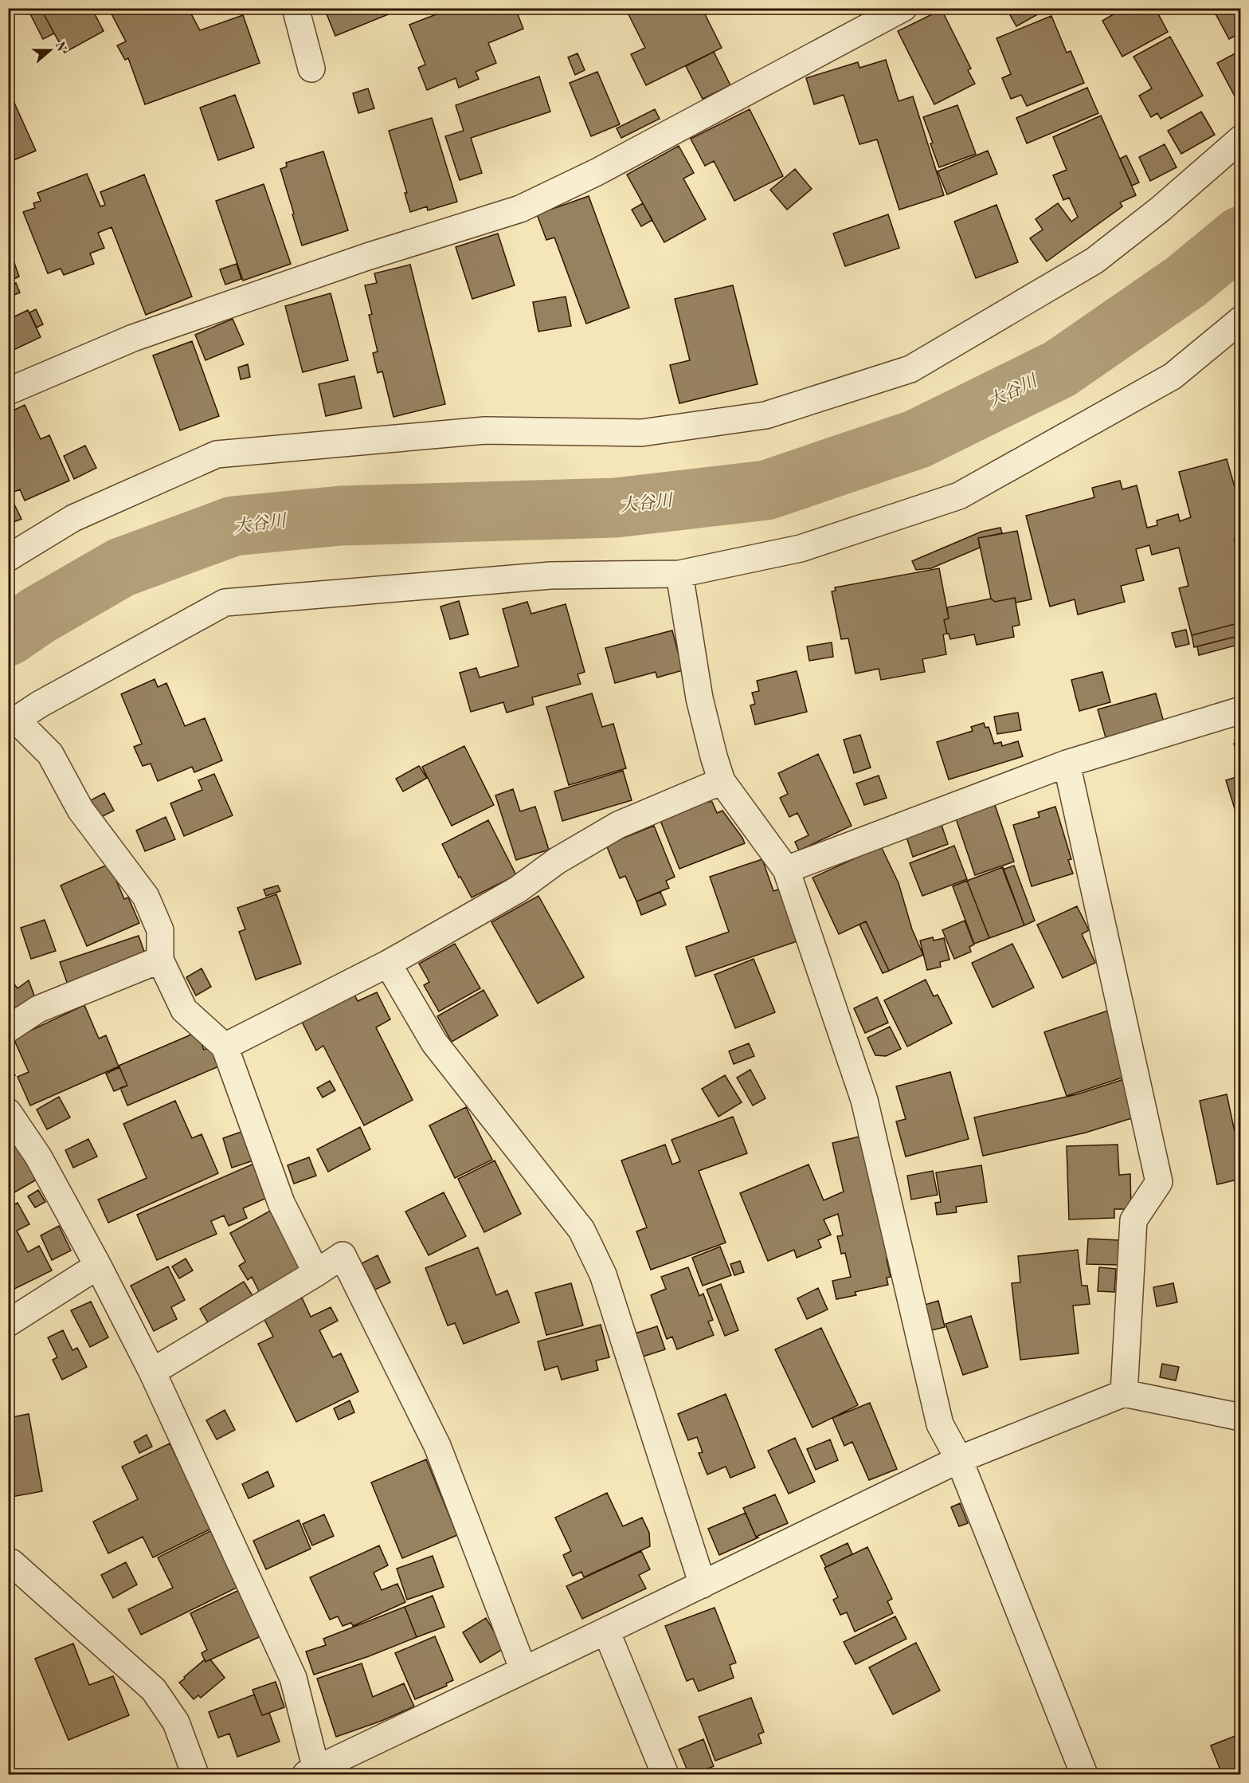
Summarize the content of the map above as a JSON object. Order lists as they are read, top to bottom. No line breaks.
{"water":["大谷川"],"north":"right"}
